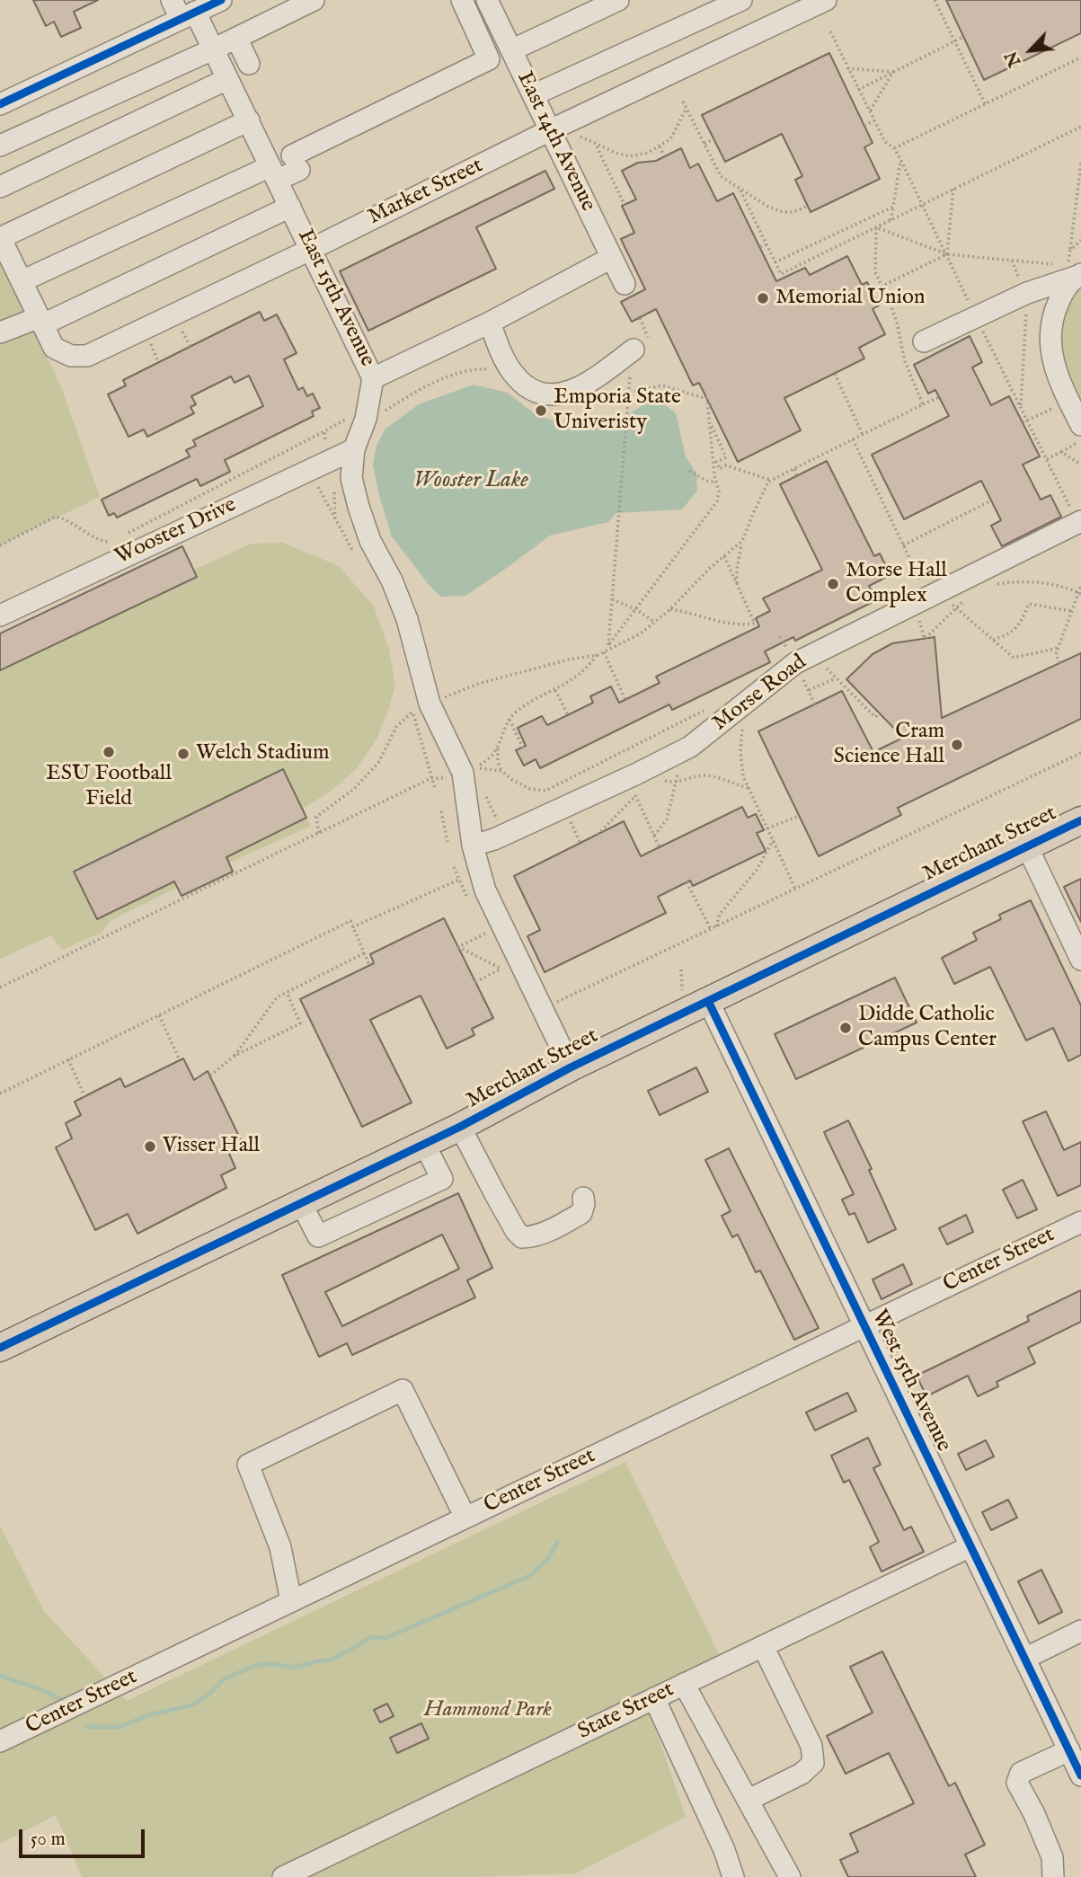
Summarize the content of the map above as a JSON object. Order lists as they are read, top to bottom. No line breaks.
{"streets":{"main road":["Merchant Street"],"street":["East 14th Avenue","Market Street","East 15th Avenue","Wooster Drive","Morse Road","Center Street","West 15th Avenue","State Street"]},"crossings":[["East 14th Avenue","Market Street"],["Market Street","East 15th Avenue"],["East 15th Avenue","Wooster Drive"],["East 15th Avenue","Morse Road"],["East 15th Avenue","Merchant Street"],["Merchant Street","West 15th Avenue"],["Center Street","West 15th Avenue"],["West 15th Avenue","State Street"]],"water":["Wooster Lake"],"parks":["Hammond Park"],"places":["Memorial Union","Emporia State Univeristy","Morse Hall Complex","Cram Science Hall","ESU Football Field","Welch Stadium","Didde Catholic Campus Center","Visser Hall"],"scale_bar":"50 m","north":"bottom left"}
